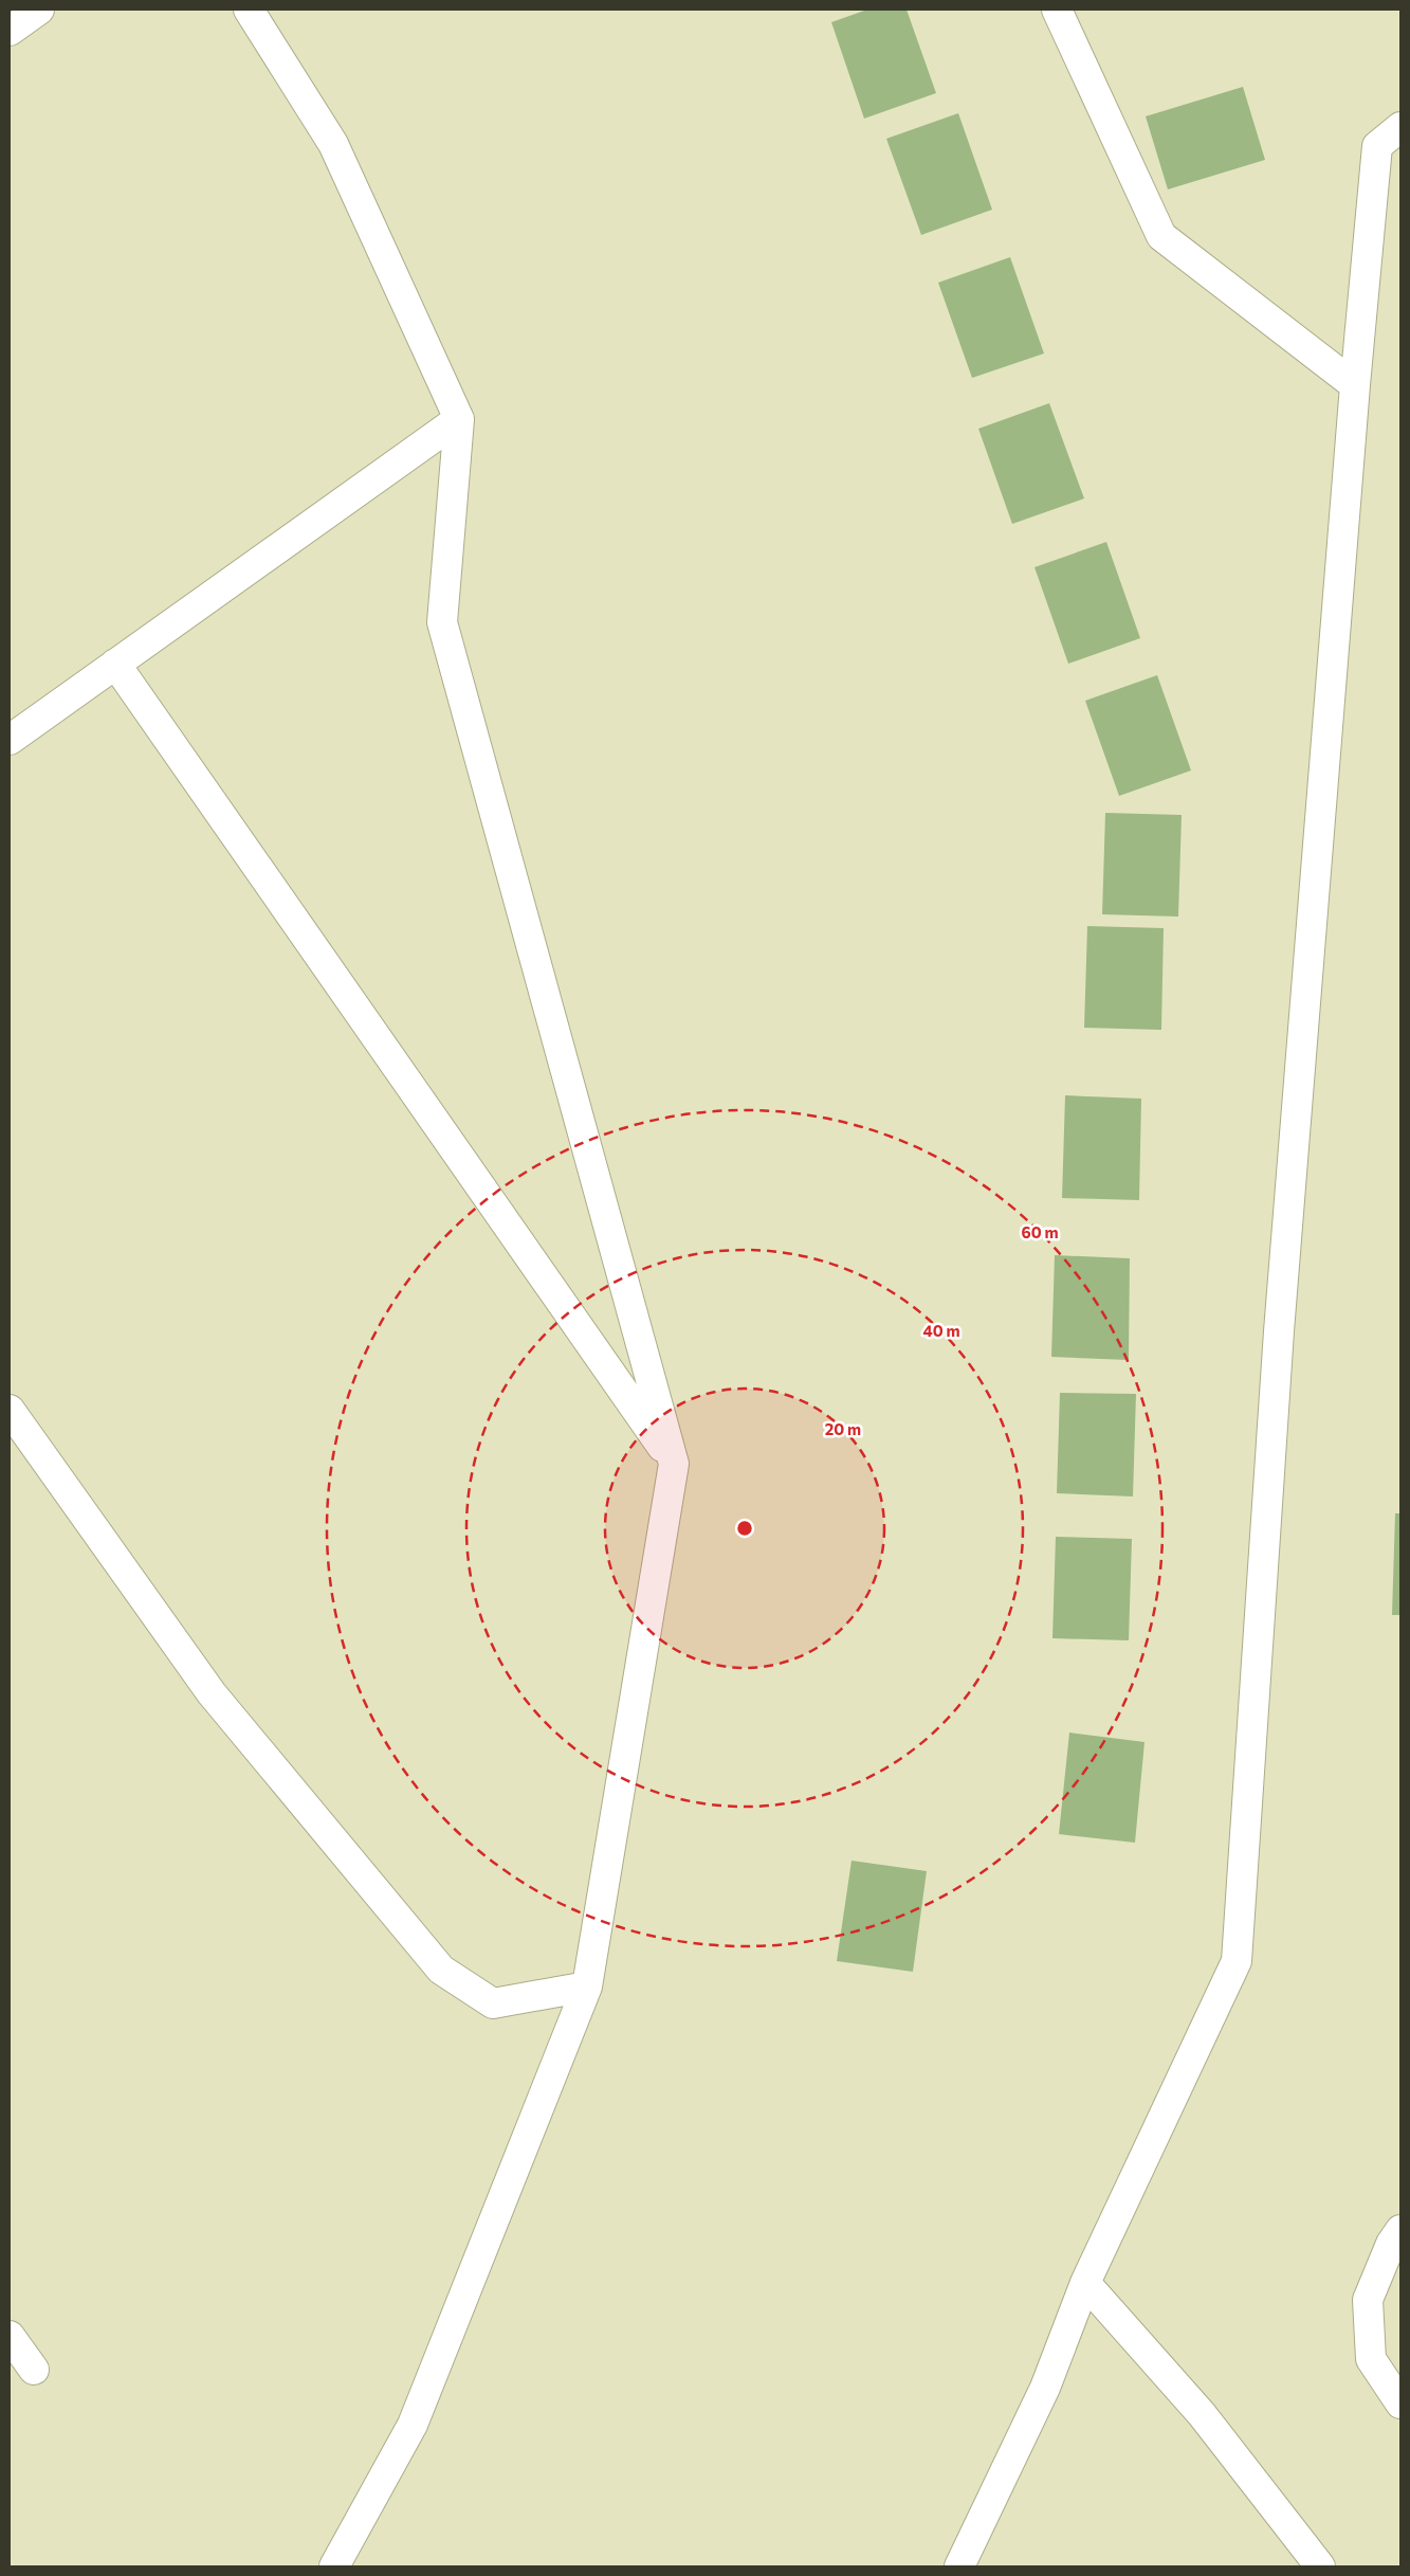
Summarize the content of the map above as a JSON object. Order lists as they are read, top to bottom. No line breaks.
{"rings":["60 m","40 m","20 m"]}
